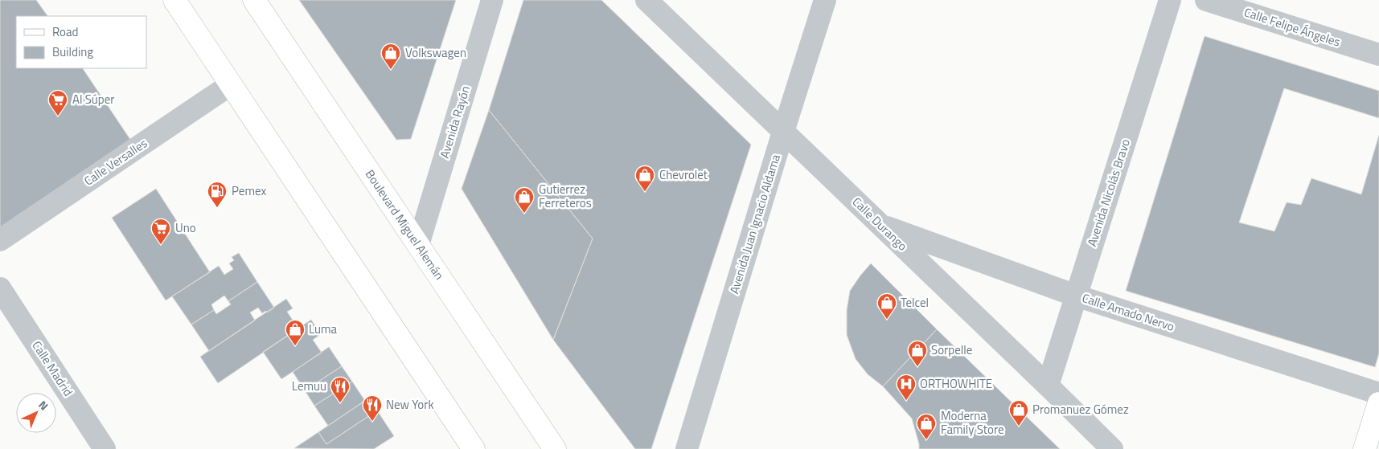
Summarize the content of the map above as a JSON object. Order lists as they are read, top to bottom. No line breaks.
{"streets":{"main road":["Boulevard Miguel Alemán"],"street":["Calle Felipe Ángeles","Avenida Rayón","Calle Versalles","Avenida Nicolás Bravo","Avenida Juan Ignacio Aldama","Calle Durango","Calle Amado Nervo","Calle Madrid"]},"crossings":[["Avenida Rayón","Boulevard Miguel Alemán"],["Avenida Nicolás Bravo","Calle Durango"],["Avenida Nicolás Bravo","Calle Amado Nervo"],["Avenida Juan Ignacio Aldama","Calle Durango"],["Calle Durango","Calle Amado Nervo"]],"places":{"shop":["Volkswagen","Chevrolet","Gutierrez Ferreteros","Telcel","Luma","Sorpelle","Promanuez Gómez","Moderna Family Store"],"supermarket":["Al Súper","Uno"],"fuel station":["Pemex"],"hospital":["ORTHOWHITE"],"restaurant":["Lemuu","New York"]},"legend":["Road","Building"],"north":"top right"}
